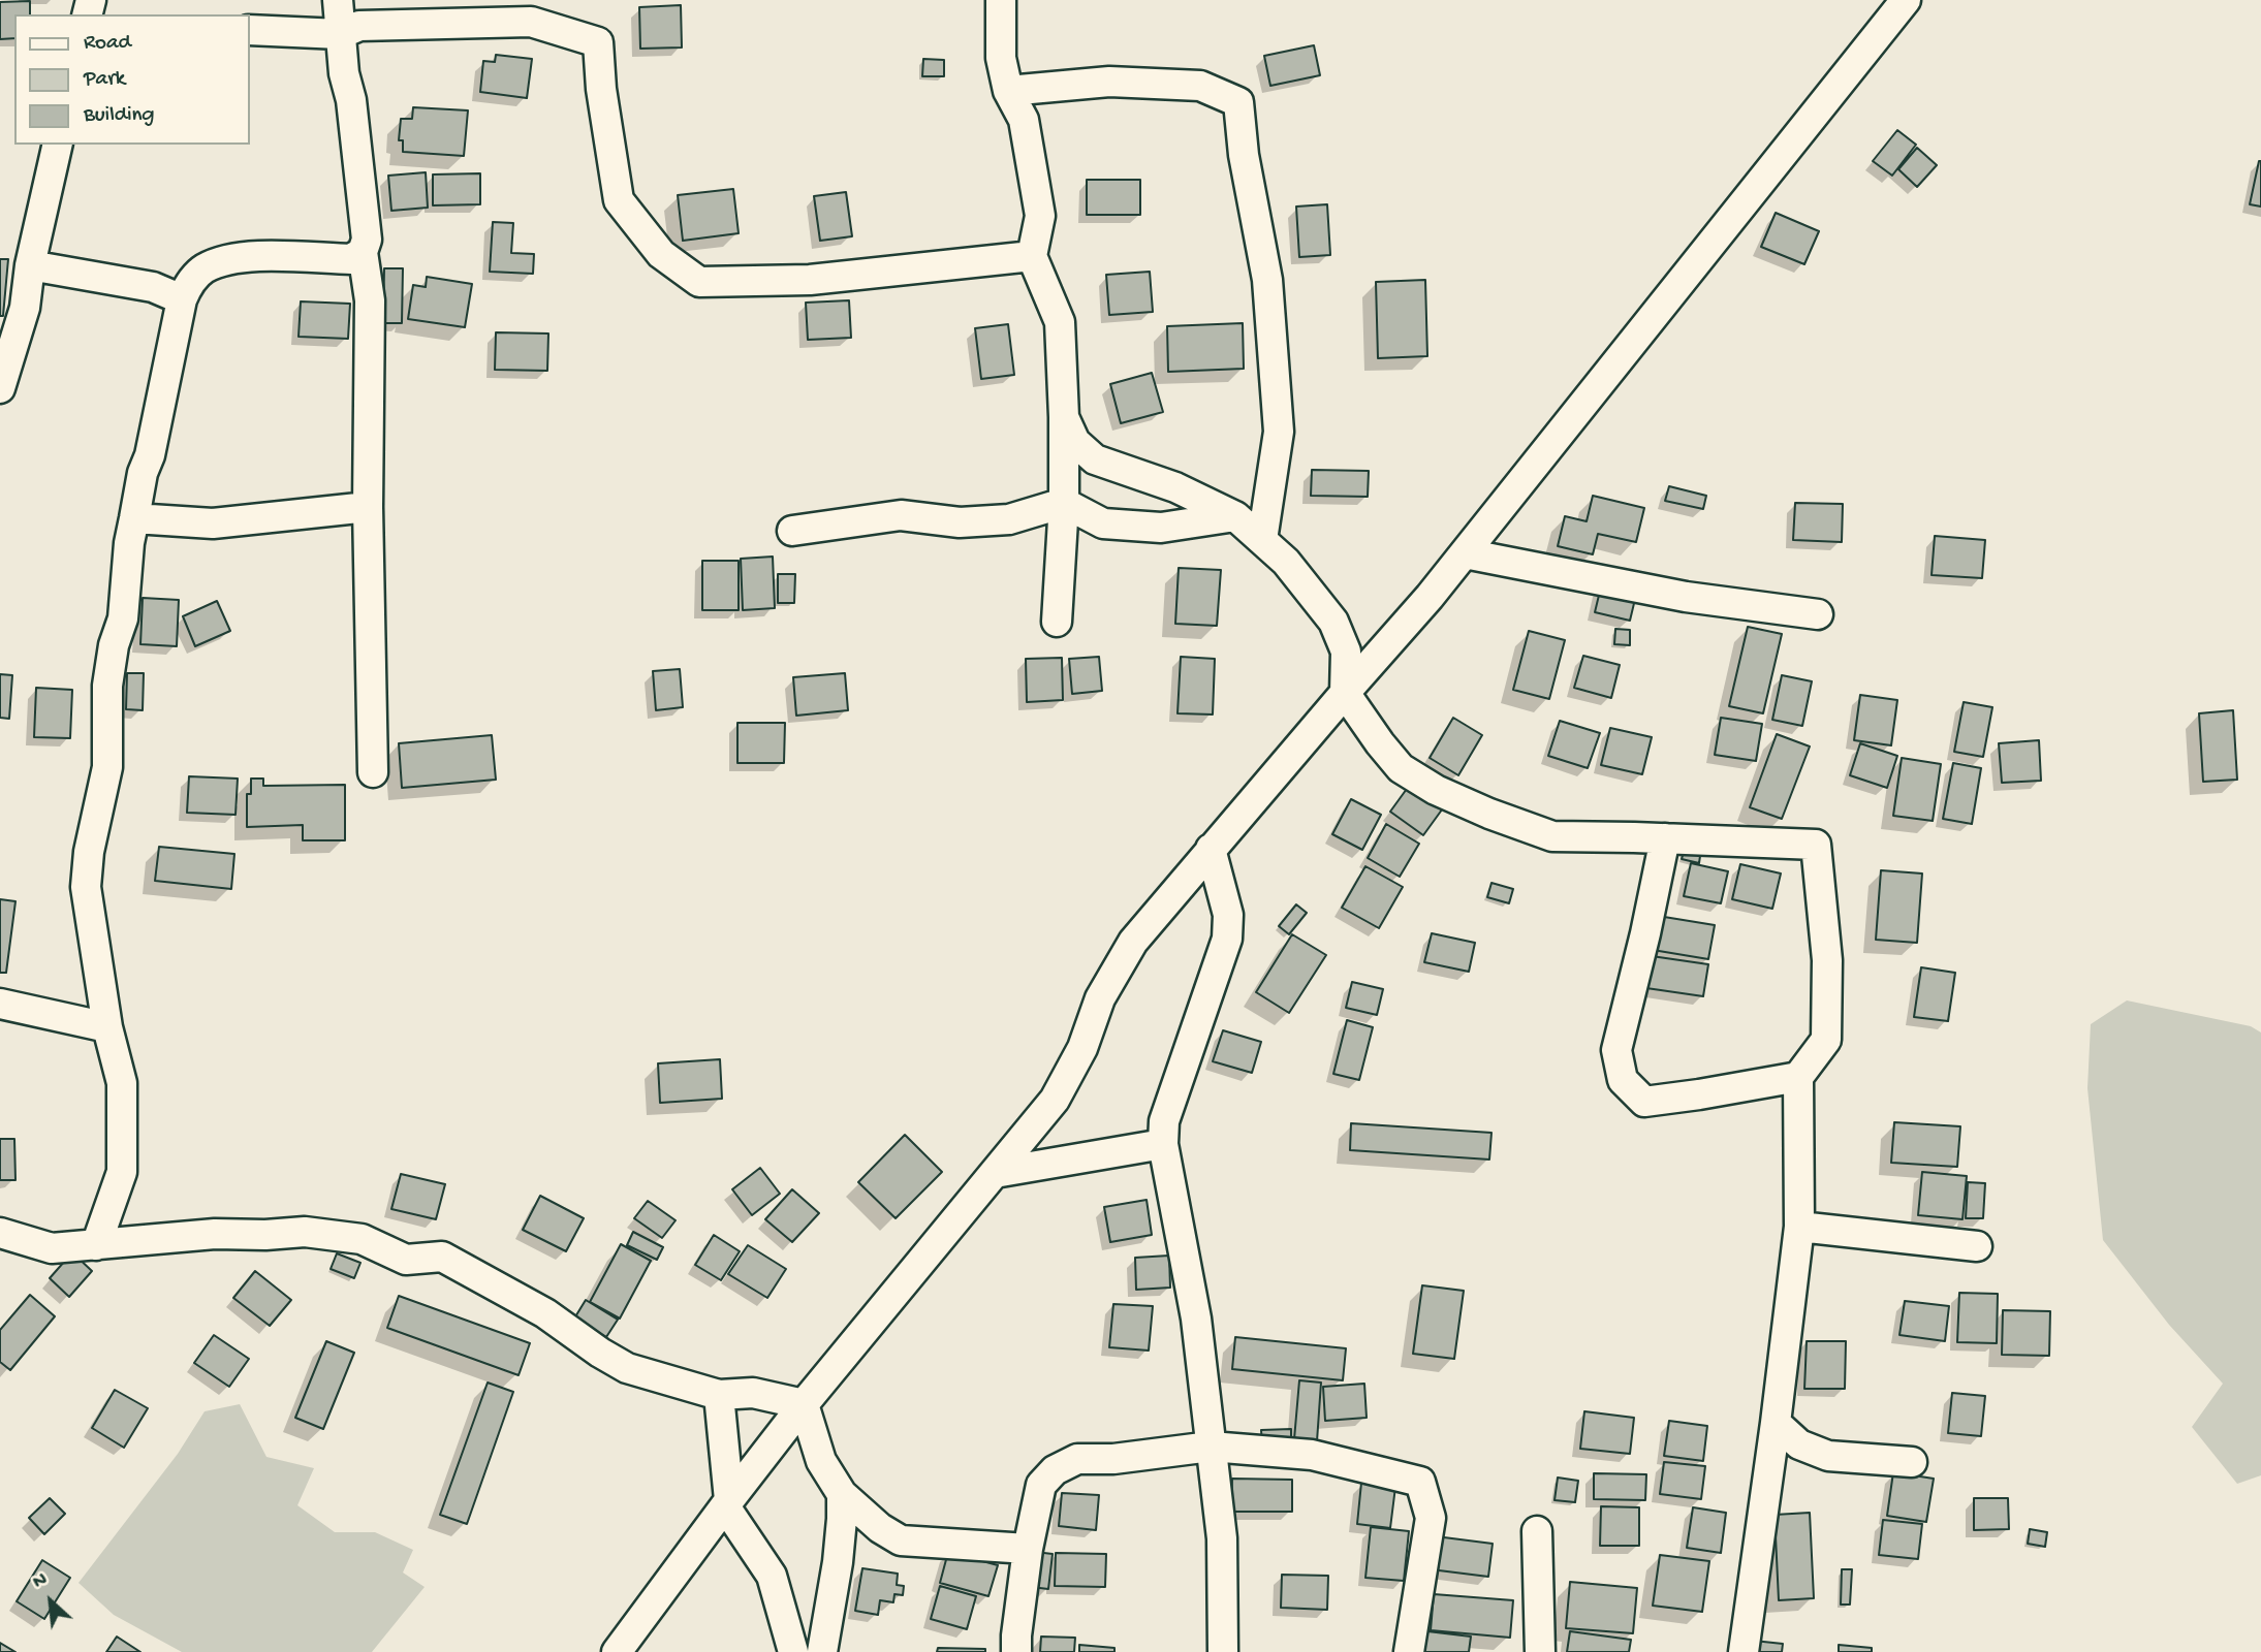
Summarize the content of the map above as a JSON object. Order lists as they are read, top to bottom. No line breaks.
{"legend":["Road","Park","Building"],"north":"top left"}
